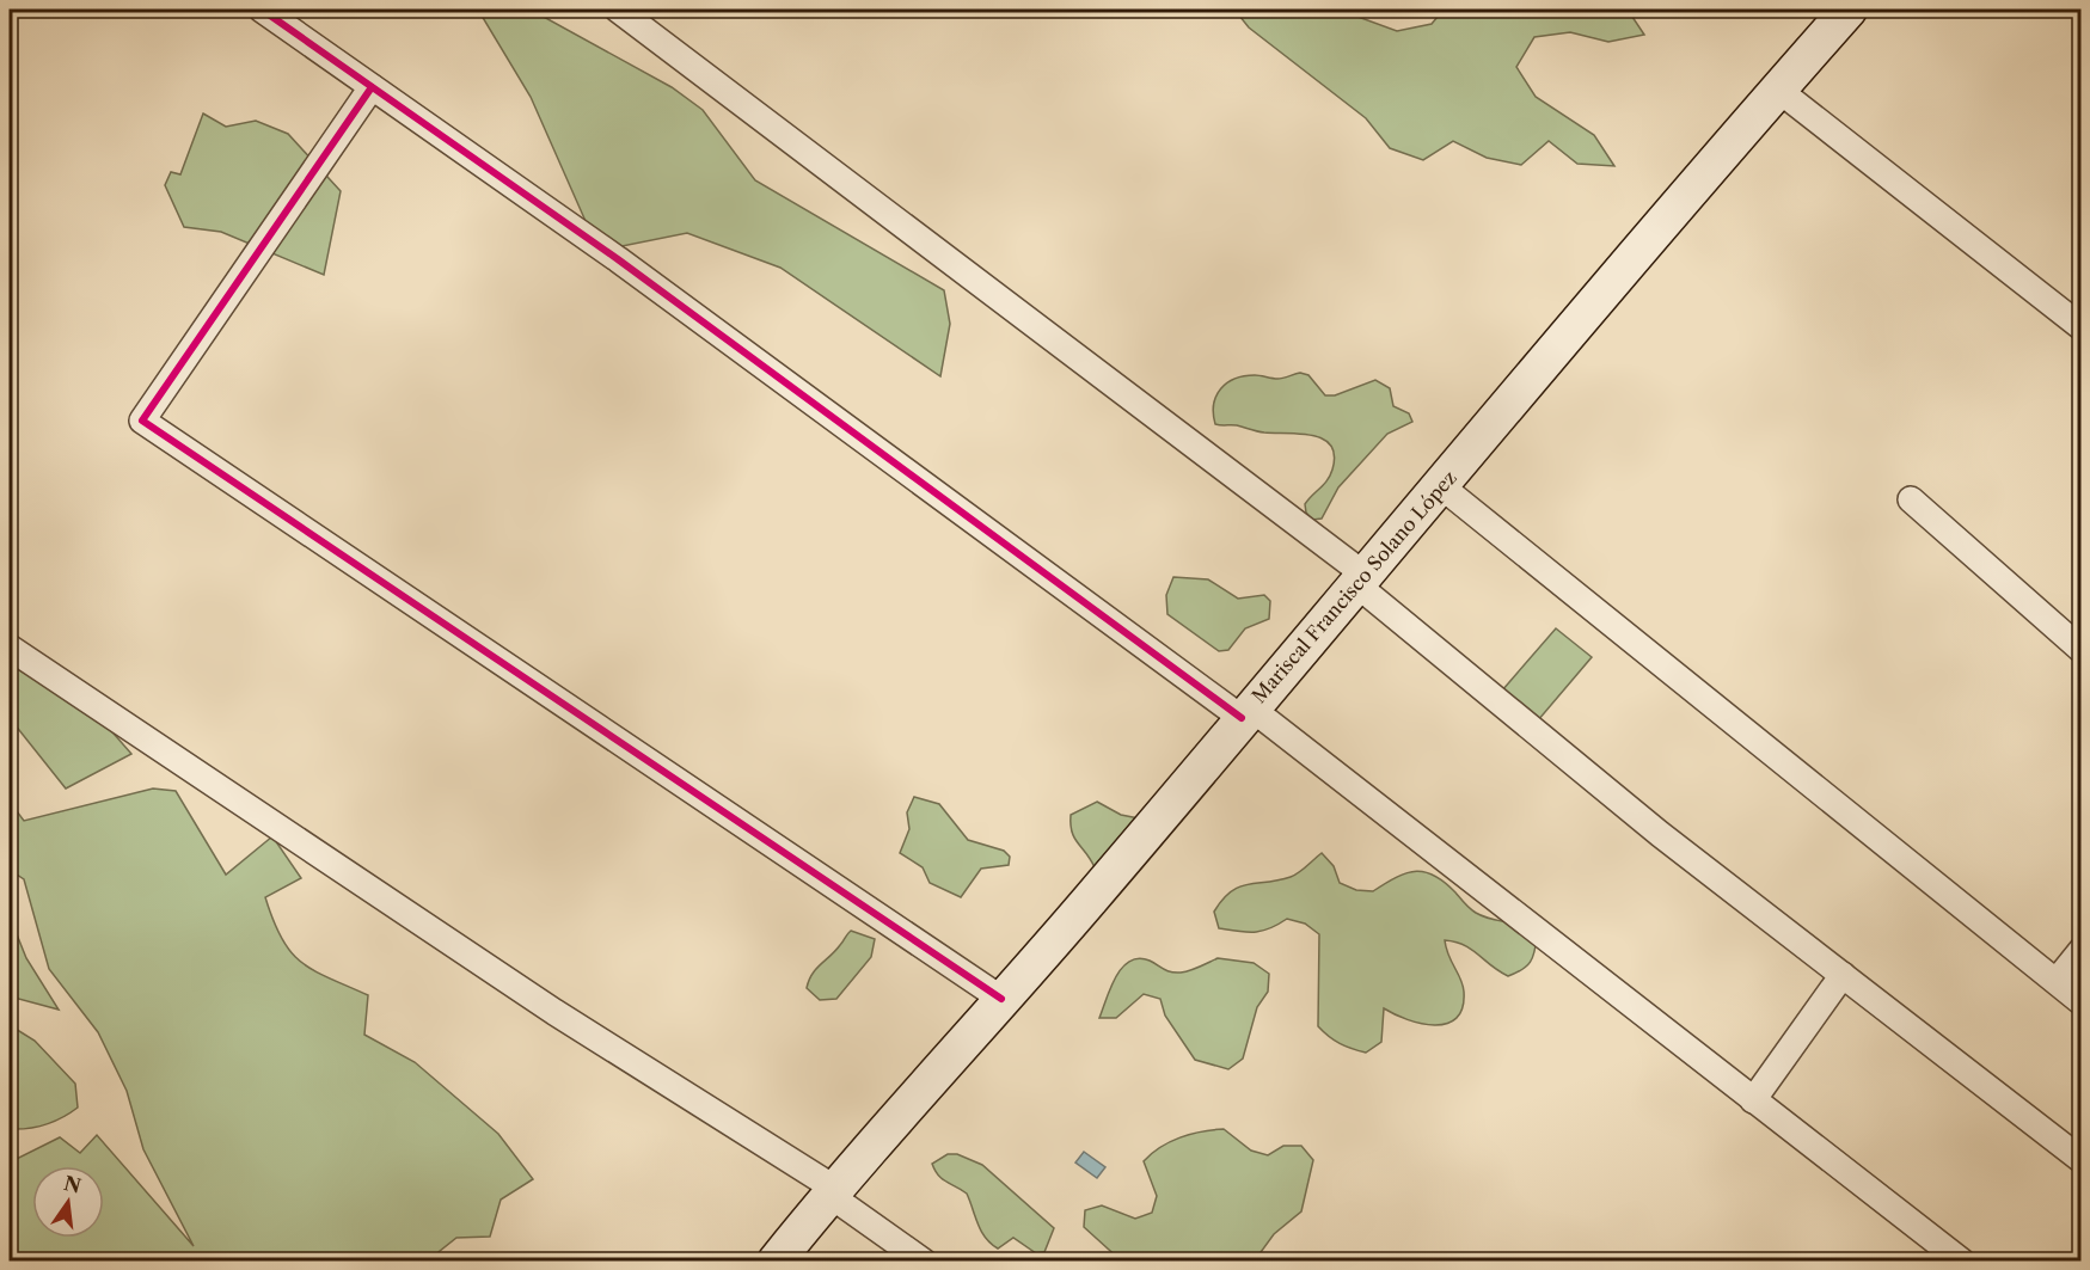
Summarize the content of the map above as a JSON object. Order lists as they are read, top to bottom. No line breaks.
{"streets":{"main road":["Mariscal Francisco Solano López"]},"north":"top"}
